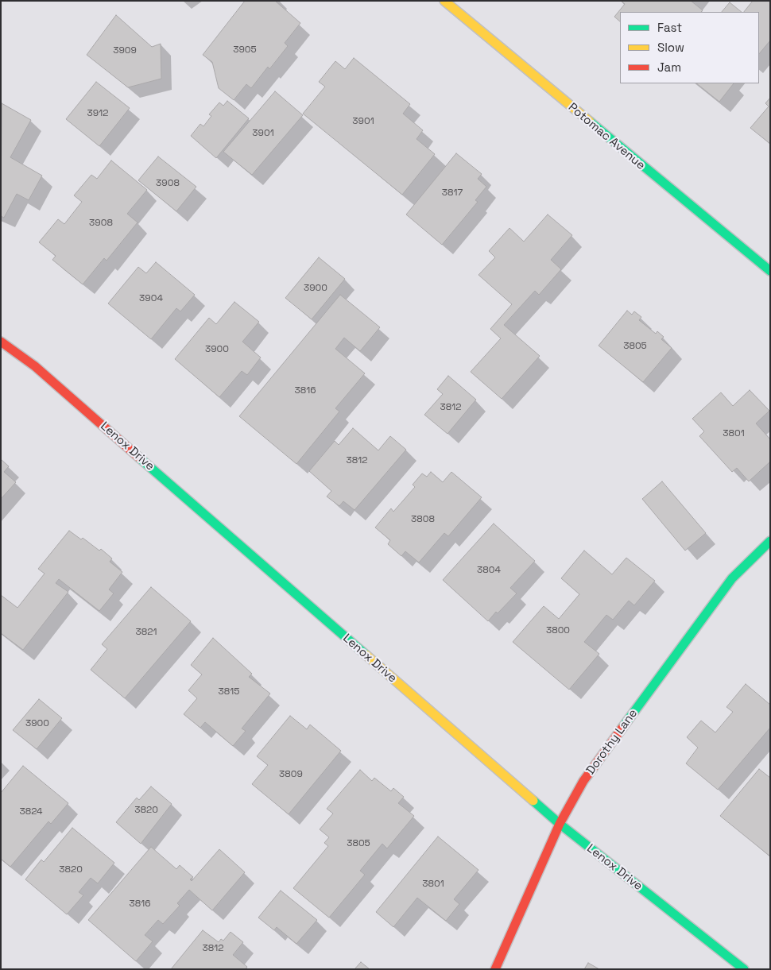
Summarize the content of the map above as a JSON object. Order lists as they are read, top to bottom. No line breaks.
{"streets":{"street":["Potomac Avenue","Lenox Drive","Dorothy Lane"]},"crossings":[["Lenox Drive","Dorothy Lane"]],"house_numbers":["3905","3909","3912","3901","3901","3908","3817","3908","3900","3904","3805","3900","3816","3812","3801","3812","3808","3804","3800","3821","3815","3900","3809","3820","3824","3805","3820","3801","3816","3812"],"legend":["Fast","Slow","Jam"]}
